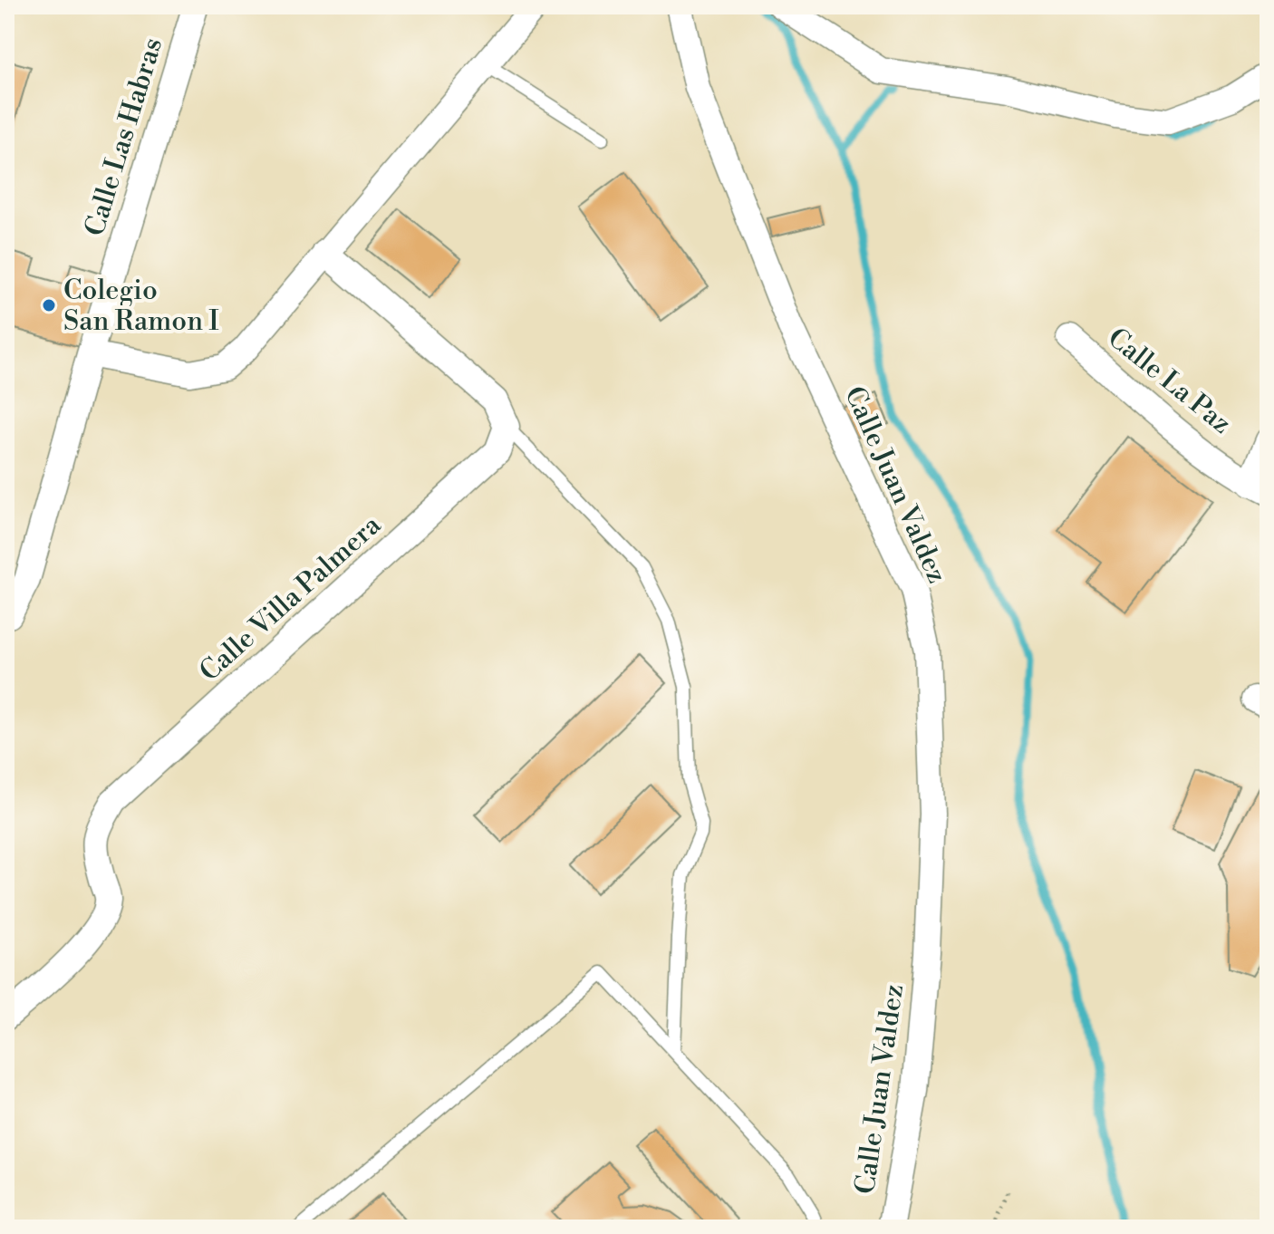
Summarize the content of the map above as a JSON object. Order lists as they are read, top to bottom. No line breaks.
{"streets":{"street":["Calle Las Habras","Calle La Paz","Calle Juan Valdez","Calle Villa Palmera"]},"places":["Colegio San Ramon I"]}
